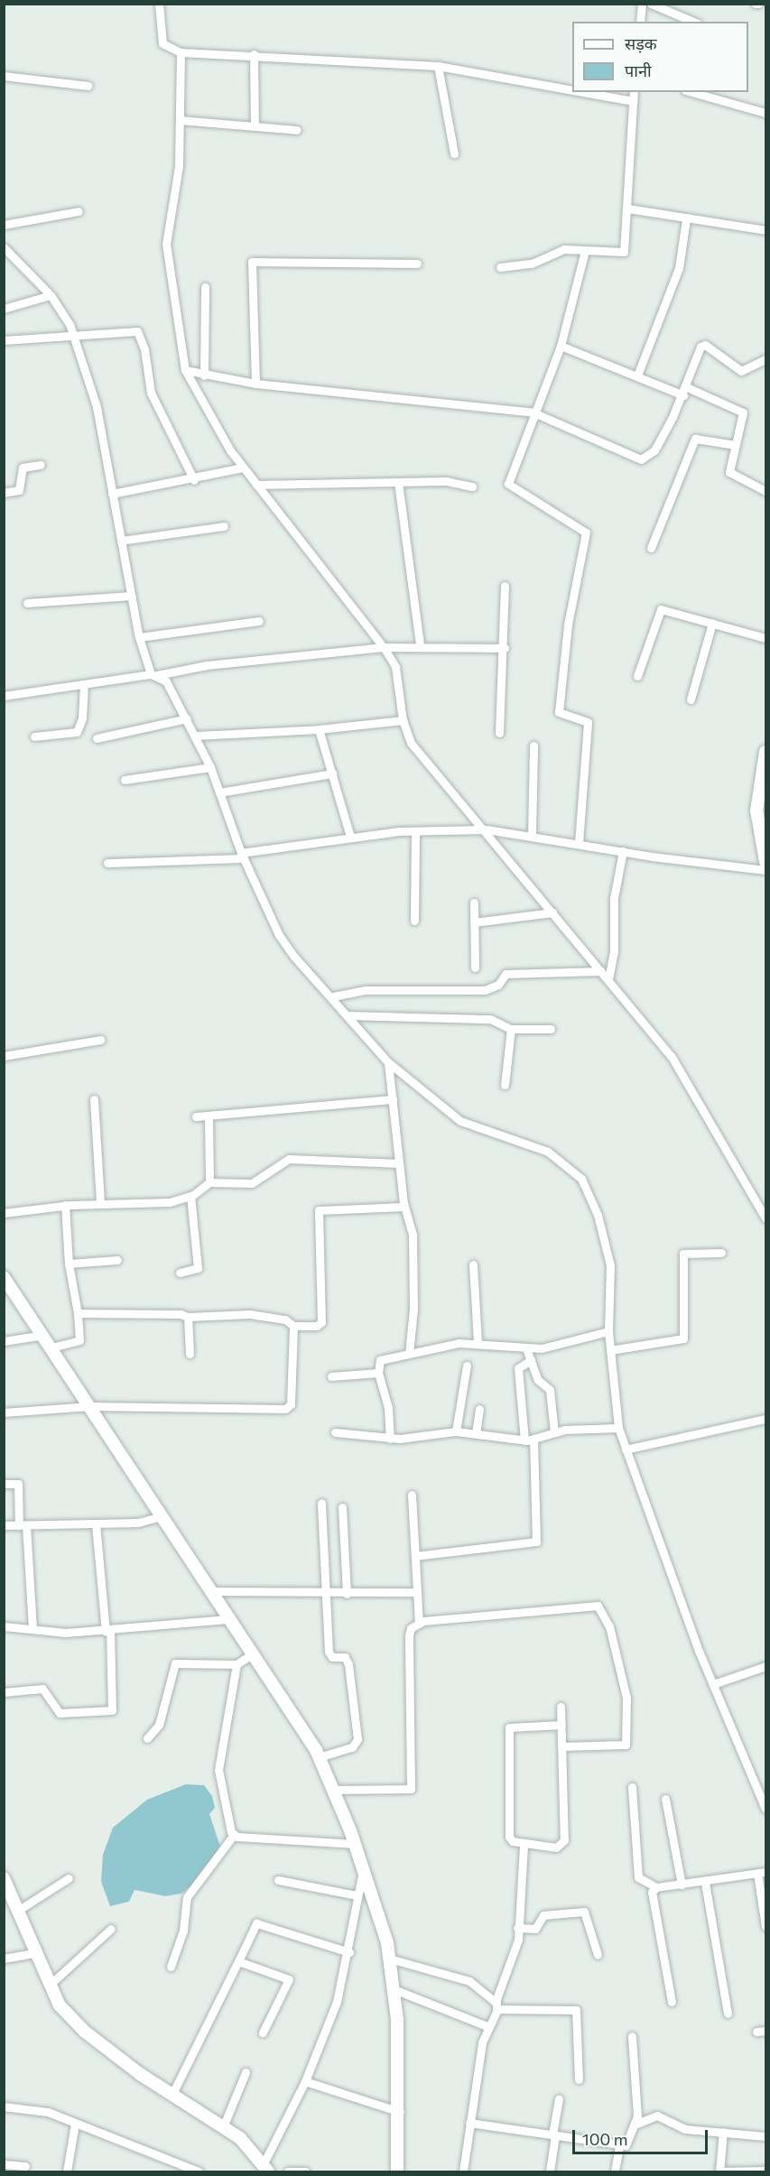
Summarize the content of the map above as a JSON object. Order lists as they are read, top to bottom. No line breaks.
{"legend":["सड़क","पानी"],"scale_bar":"100 m"}
